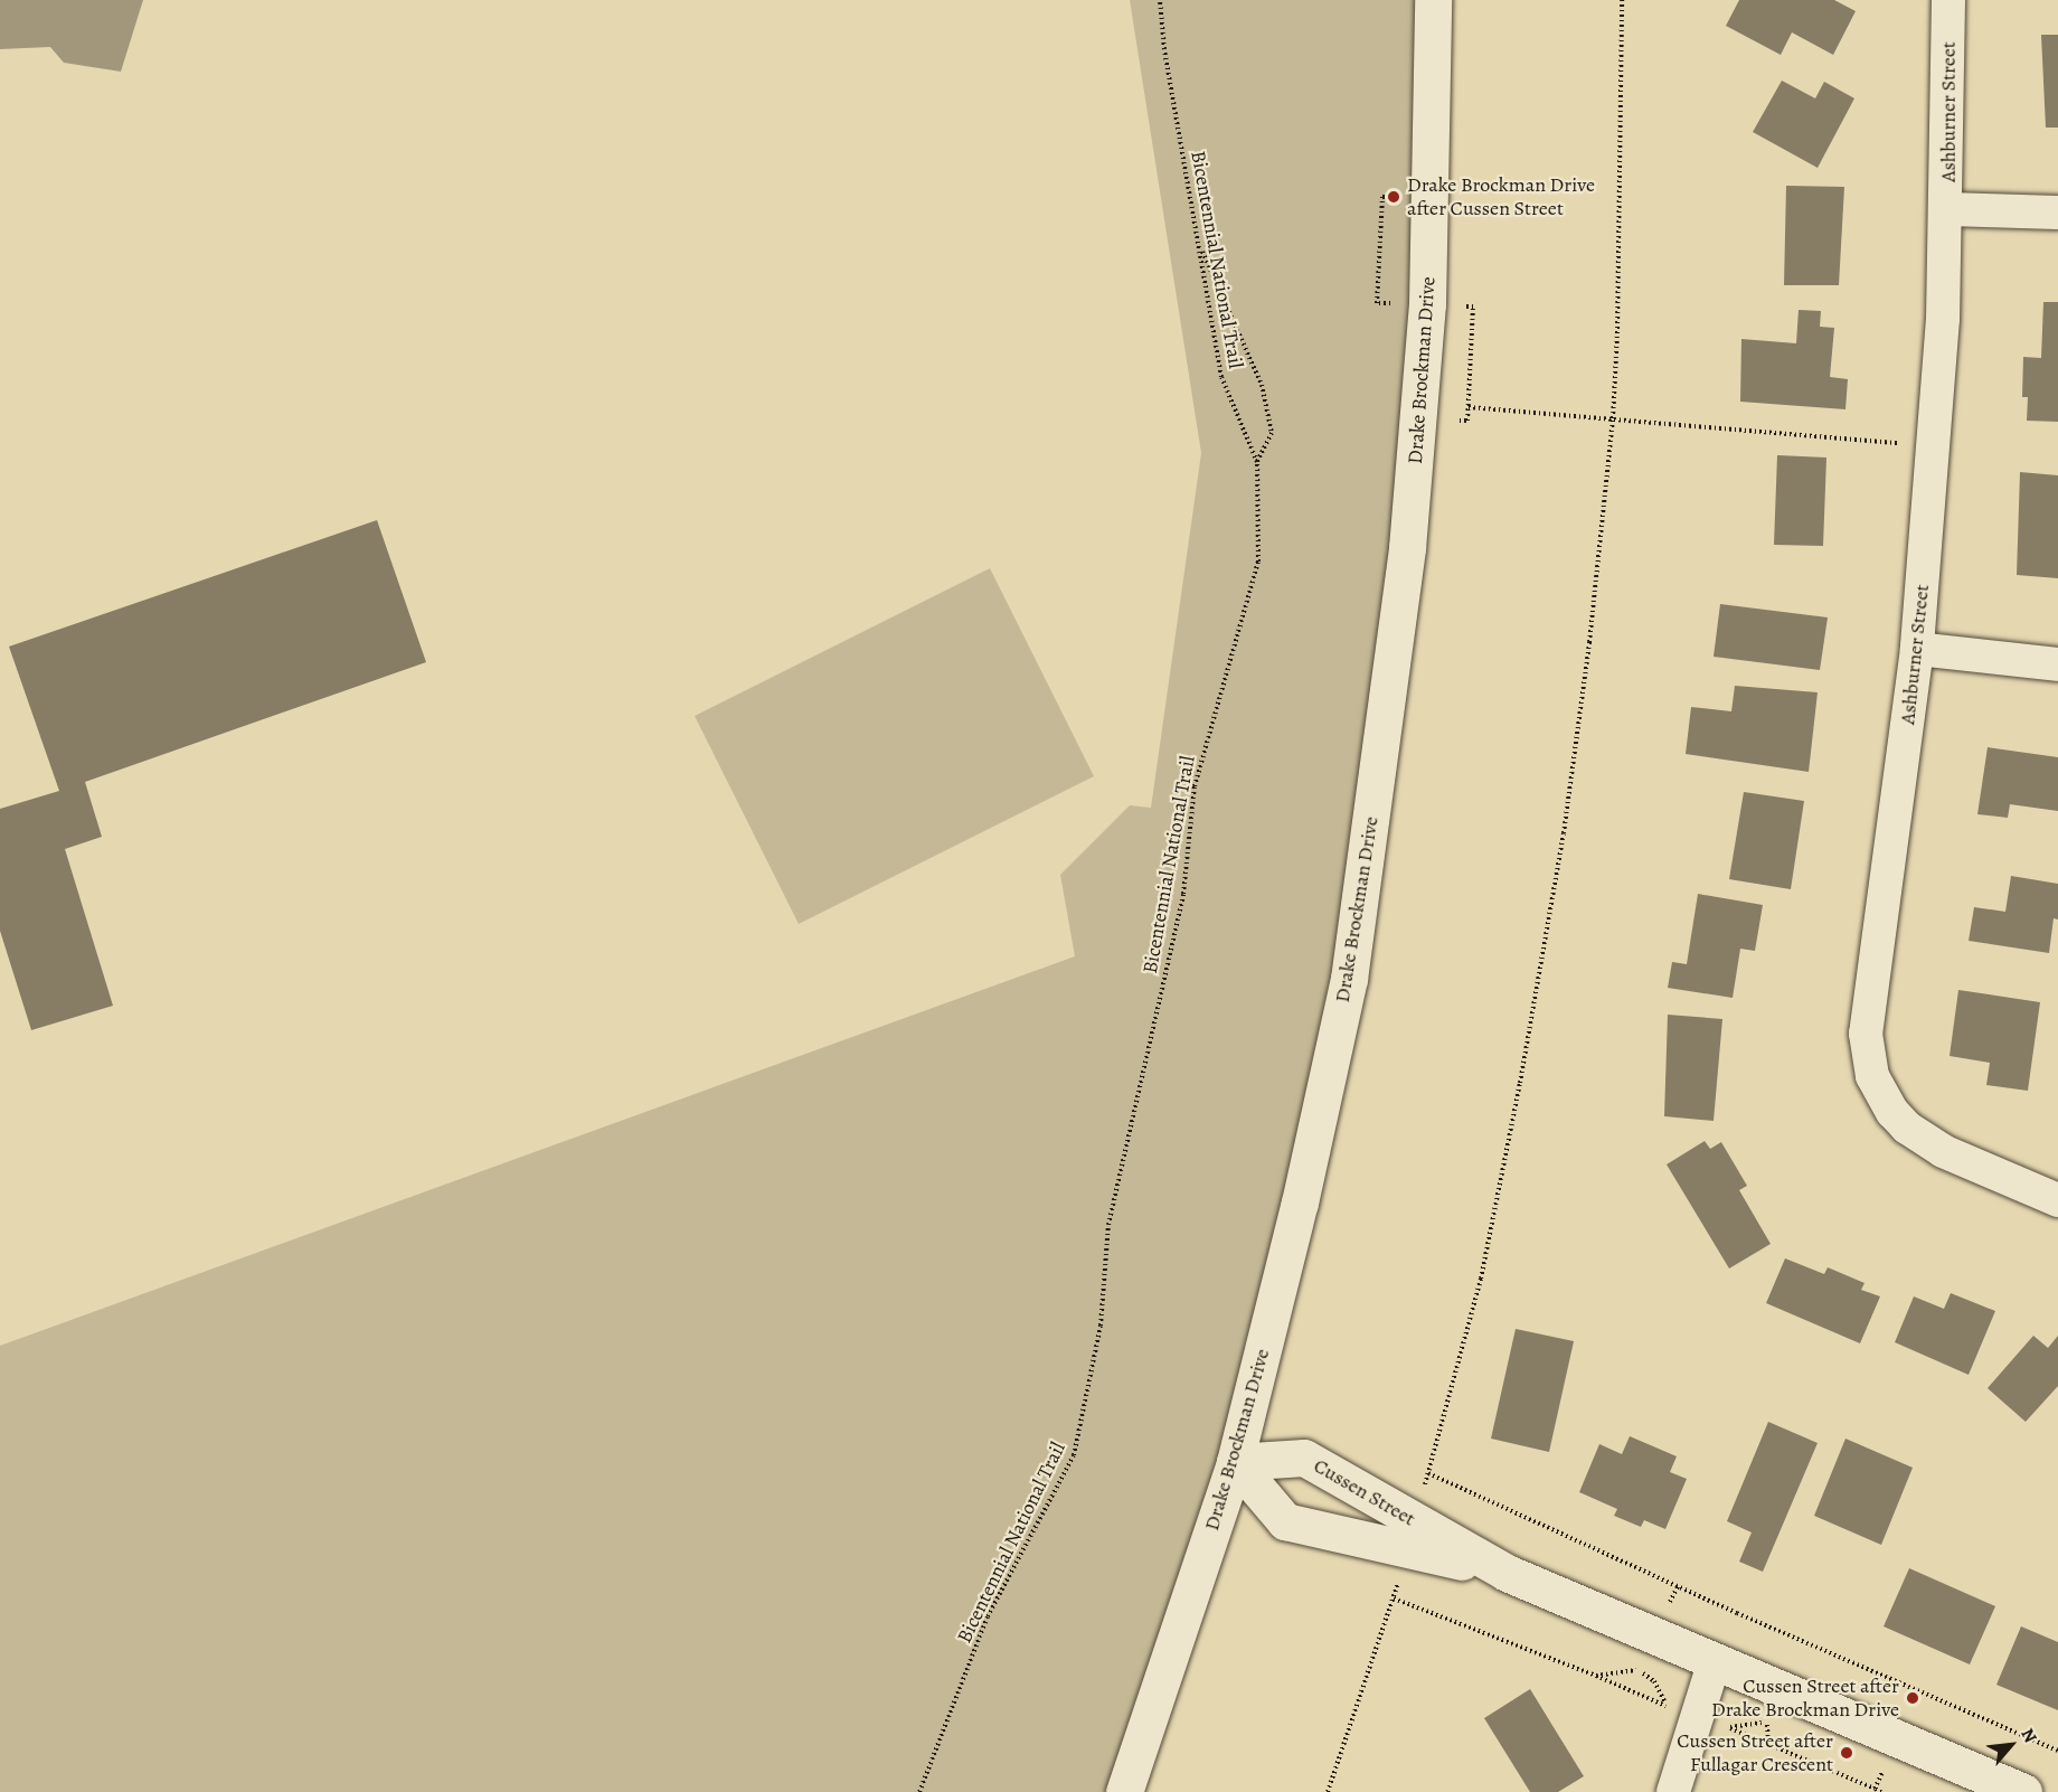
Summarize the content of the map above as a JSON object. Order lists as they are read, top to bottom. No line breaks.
{"streets":{"main road":["Drake Brockman Drive","Cussen Street"],"street":["Ashburner Street"],"path":["Bicentennial National Trail"]},"crossings":[["Drake Brockman Drive","Cussen Street"]],"places":["Drake Brockman Drive after Cussen Street","Cussen Street after Drake Brockman Drive","Cussen Street after Fullagar Crescent"],"north":"top right"}
